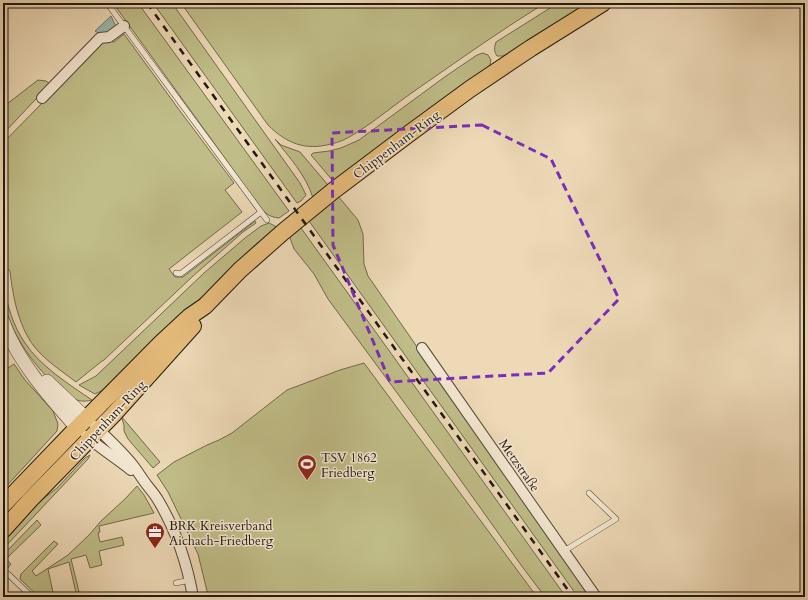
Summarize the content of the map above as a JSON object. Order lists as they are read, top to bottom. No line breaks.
{"streets":{"main road":["Chippenham-Ring"],"street":["Metzstraße"]},"places":{"sports":["TSV 1862 Friedberg"],"office":["BRK Kreisverband Aichach-Friedberg"]}}
